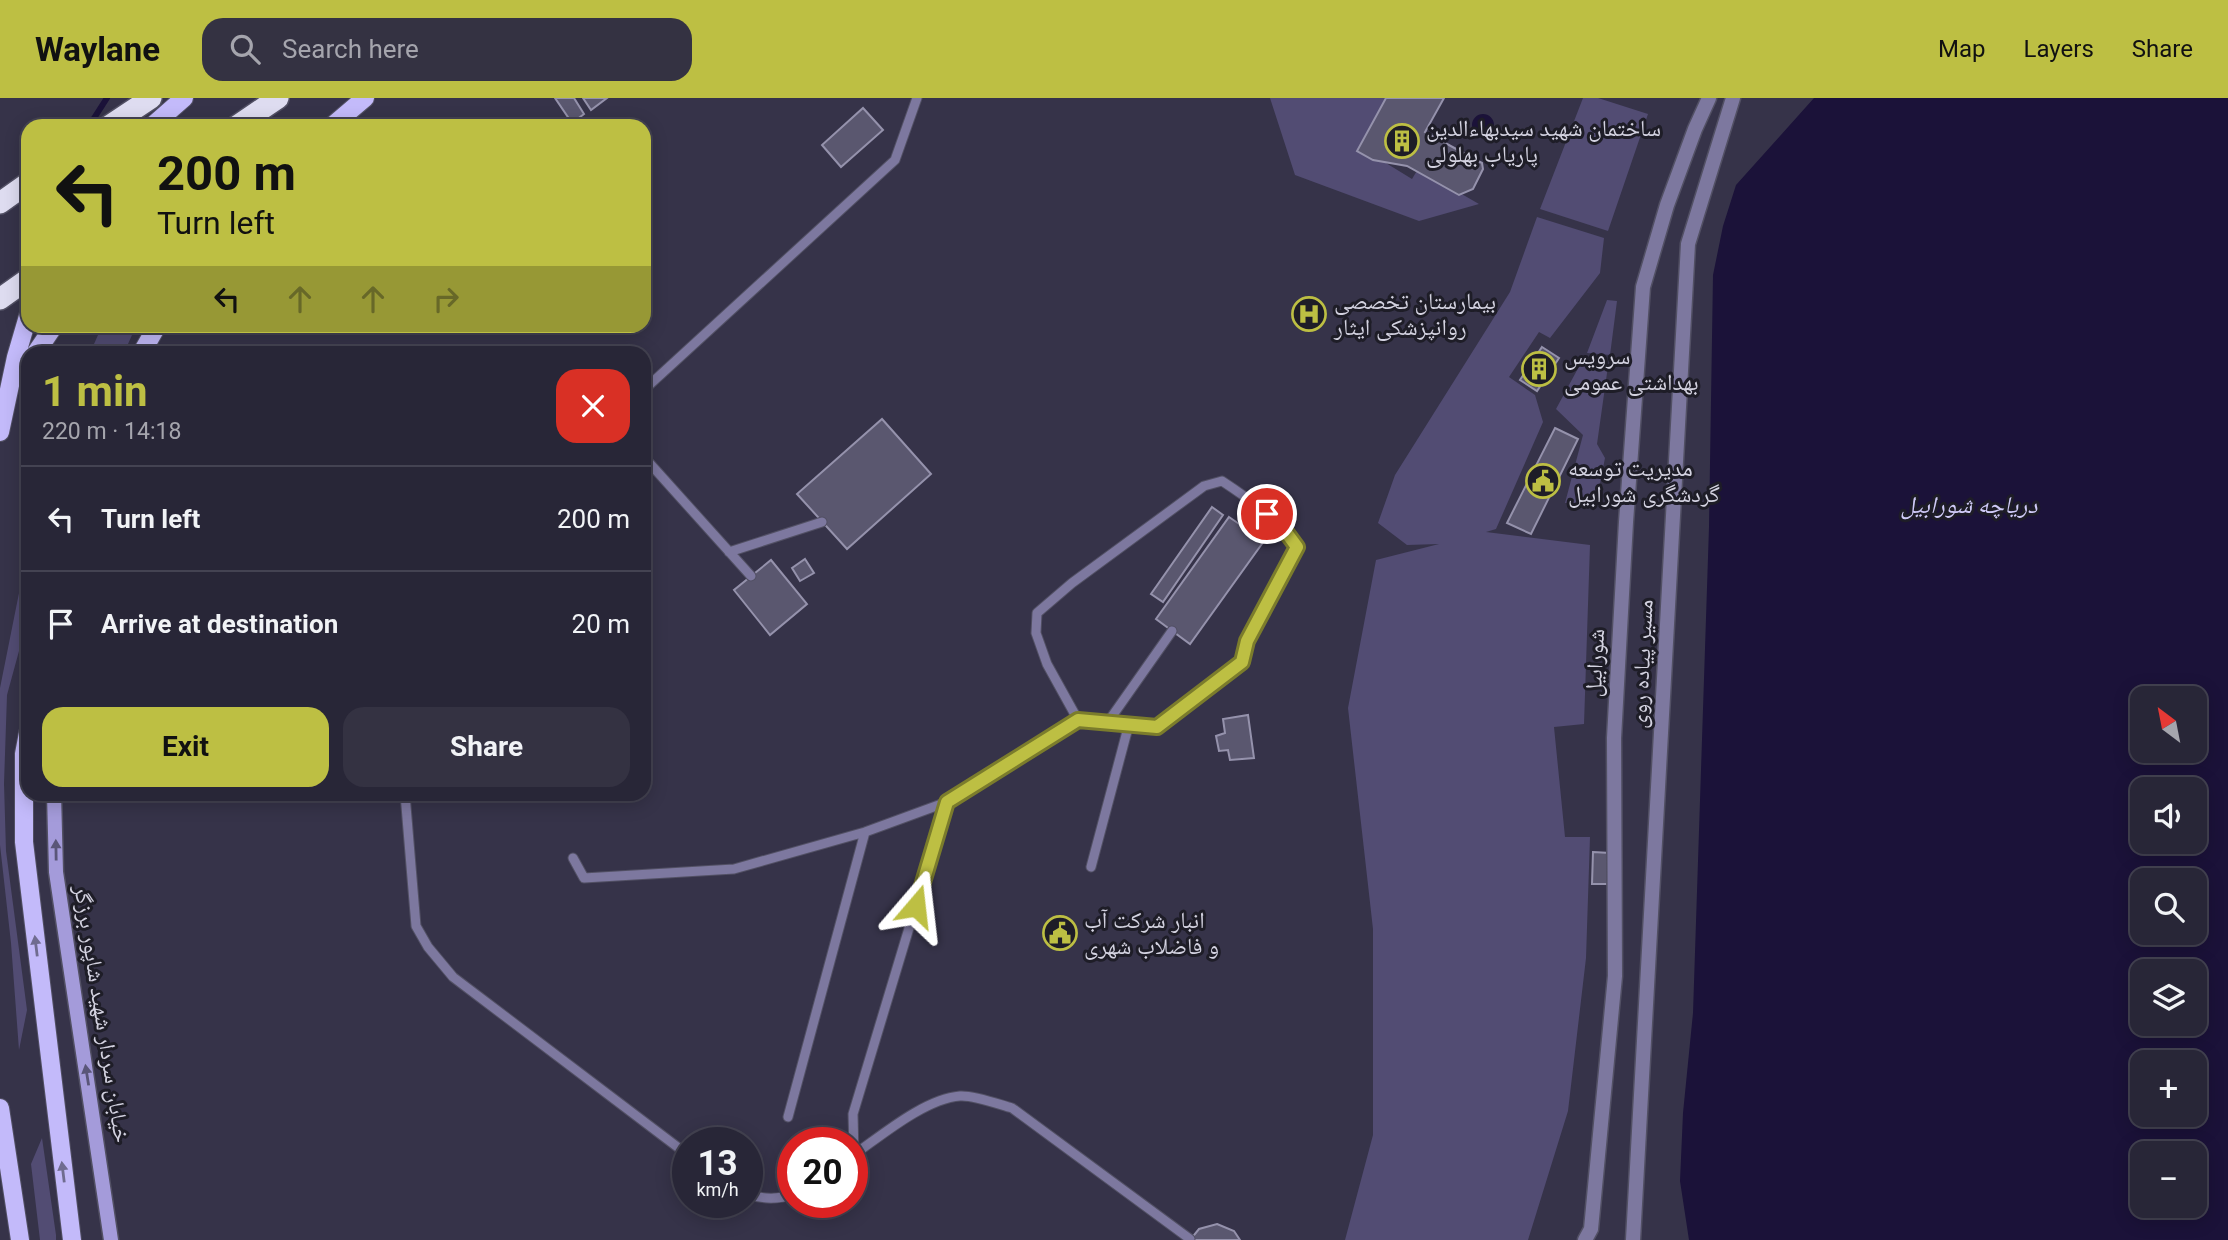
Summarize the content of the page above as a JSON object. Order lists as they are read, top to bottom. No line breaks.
{"streets":{"main road":["خیابان سردار شهید شاپور برزگر"],"street":["شورابیل","مسیر پیاده روی"]},"water":["دریاچه شورابیل"],"places":{"building":["ساختمان شهید سیدبهاءالدین پاریاب بهلولی","سرویس بهداشتی عمومی"],"hospital":["بیمارستان تخصصی روانپزشکی ایثار"],"public building":["مدیریت توسعه گردشگری شورابیل","انبار شرکت آب و فاضلاب شهری"]},"north":"top left","page":{"header":"Waylane","search":"Search here","nav":["Map","Layers","Share"],"turn":["200 m","Turn left"],"heading":["1 min","220 m · 14:18"],"list":[{"name":"Turn left","value":"200 m"},{"name":"Arrive at destination","value":"20 m"}],"map_buttons":["+","−"],"buttons":["Exit","Share"],"speed":"13 km/h","limit":"20"}}
